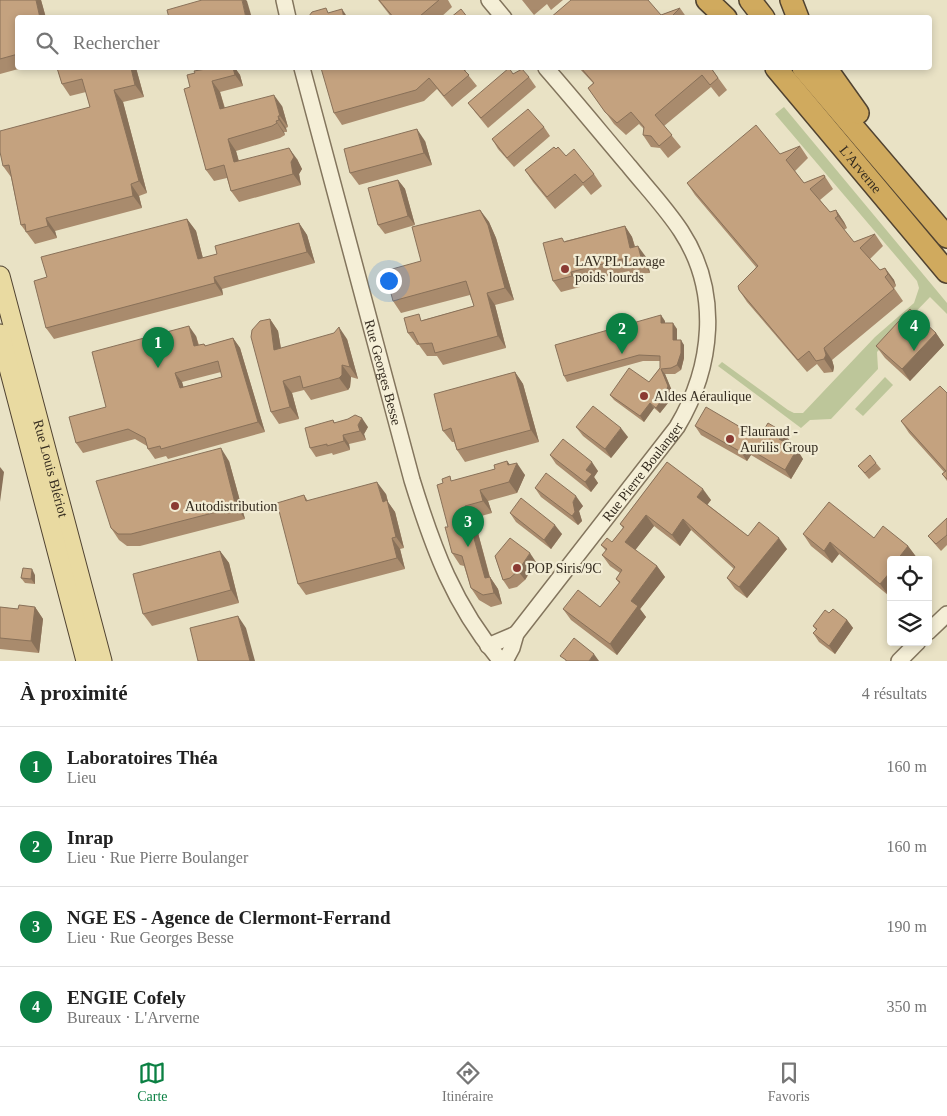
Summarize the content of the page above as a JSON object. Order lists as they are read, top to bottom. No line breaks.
{"streets":{"highway":["L'Arverne"],"main road":["Rue Louis Blériot"],"street":["Rue Georges Besse","Rue Pierre Boulanger"]},"crossings":[["Rue Georges Besse","Rue Pierre Boulanger"]],"places":["LAV'PL Lavage poids lourds","Aldes Aéraulique","Flauraud - Aurilis Group","Autodistribution","POP Siris/9C"],"page":{"search":"Rechercher","pins":["4","2","1","3"],"heading":["À proximité","4 résultats"],"list":[{"mark":"1","name":"Laboratoires Théa","note":"Lieu","value":"160 m"},{"mark":"2","name":"Inrap","note":"Lieu · Rue Pierre Boulanger","value":"160 m"},{"mark":"3","name":"NGE ES - Agence de Clermont-Ferrand","note":"Lieu · Rue Georges Besse","value":"190 m"},{"mark":"4","name":"ENGIE Cofely","note":"Bureaux · L'Arverne","value":"350 m"}],"nav":["Carte","Itinéraire","Favoris"]}}
